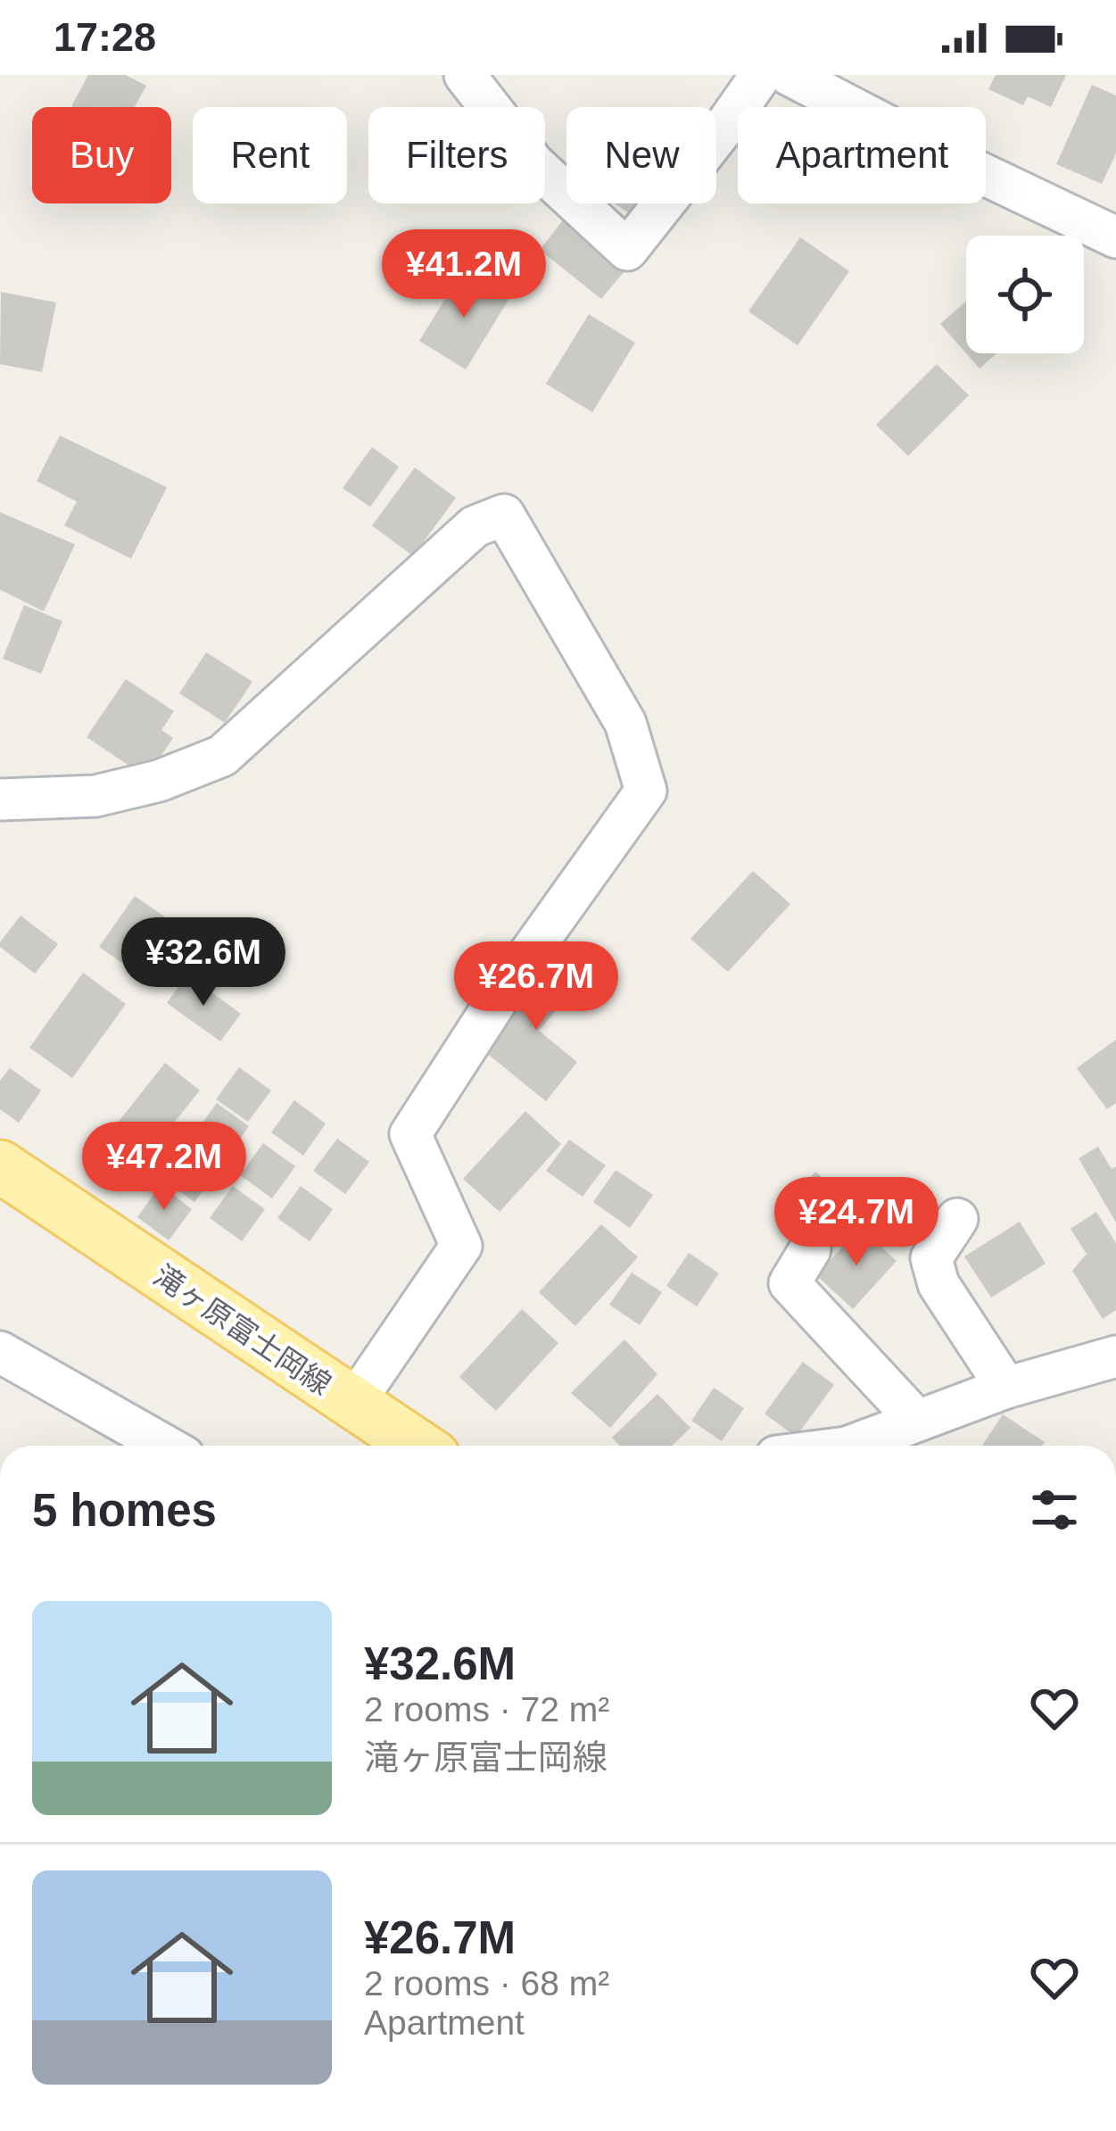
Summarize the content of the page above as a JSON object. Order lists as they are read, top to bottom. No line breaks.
{"streets":{"main road":["滝ヶ原富士岡線"]},"page":{"status":"17:28","chip":["Buy","Rent","Filters","New","Apartment"],"price":["¥41.2M","¥32.6M","¥26.7M","¥47.2M","¥24.7M"],"heading":"5 homes","list":[{"name":"¥32.6M","note":"2 rooms · 72 m² · 滝ヶ原富士岡線"},{"name":"¥26.7M","note":"2 rooms · 68 m² · Apartment"}]}}
